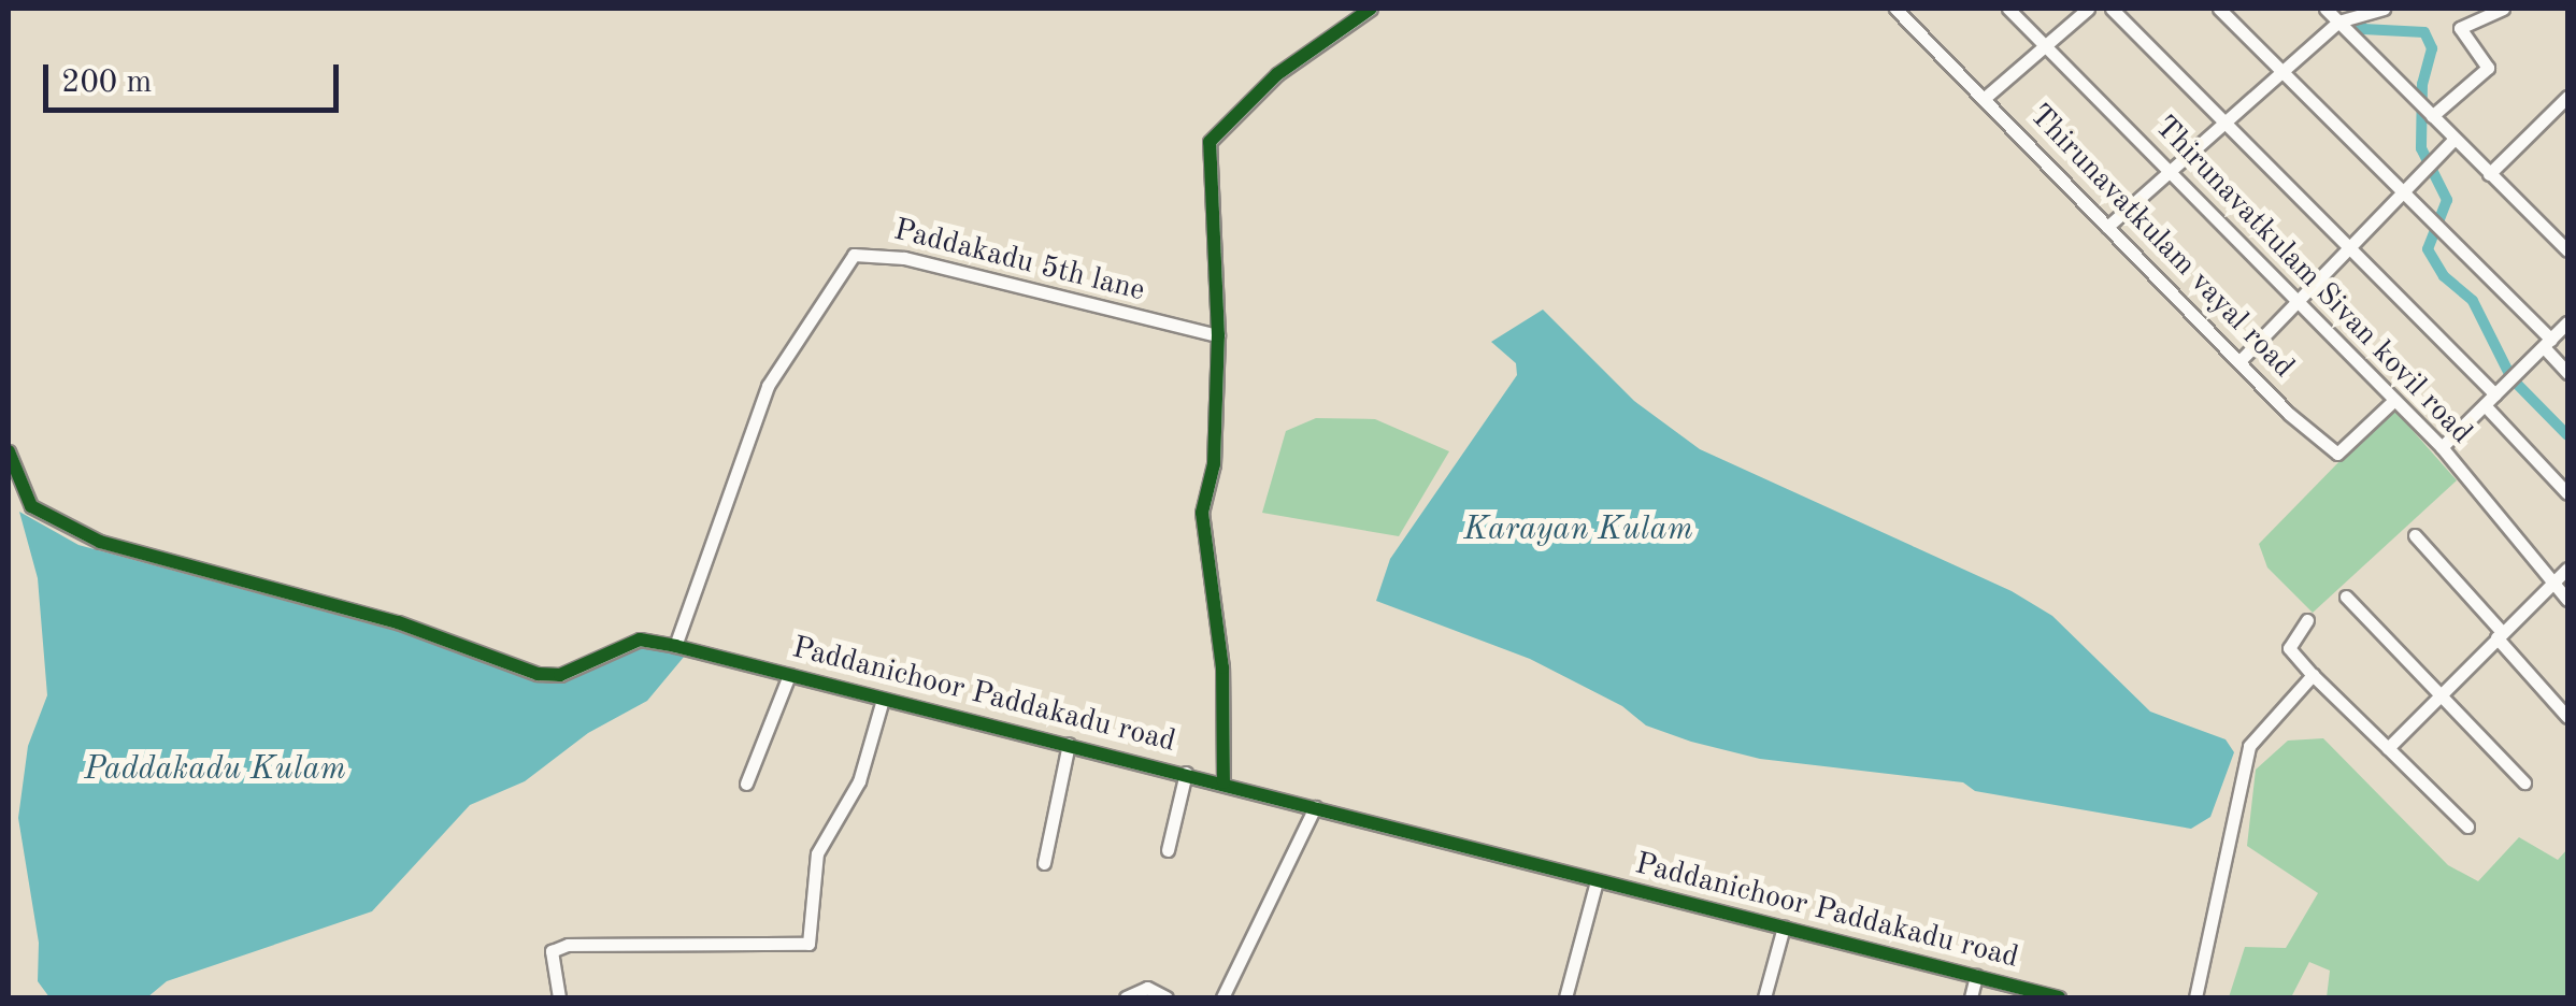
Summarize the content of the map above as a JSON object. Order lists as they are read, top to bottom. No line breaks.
{"streets":{"street":["Thirunavatkulam vayal road","Paddakadu 5th lane","Thirunavatkulam Sivan kovil road","Paddanichoor Paddakadu road"]},"crossings":[["Thirunavatkulam vayal road","Thirunavatkulam Sivan kovil road"],["Paddakadu 5th lane","Paddanichoor Paddakadu road"]],"water":["Karayan Kulam","Paddakadu Kulam"],"scale_bar":"200 m"}
